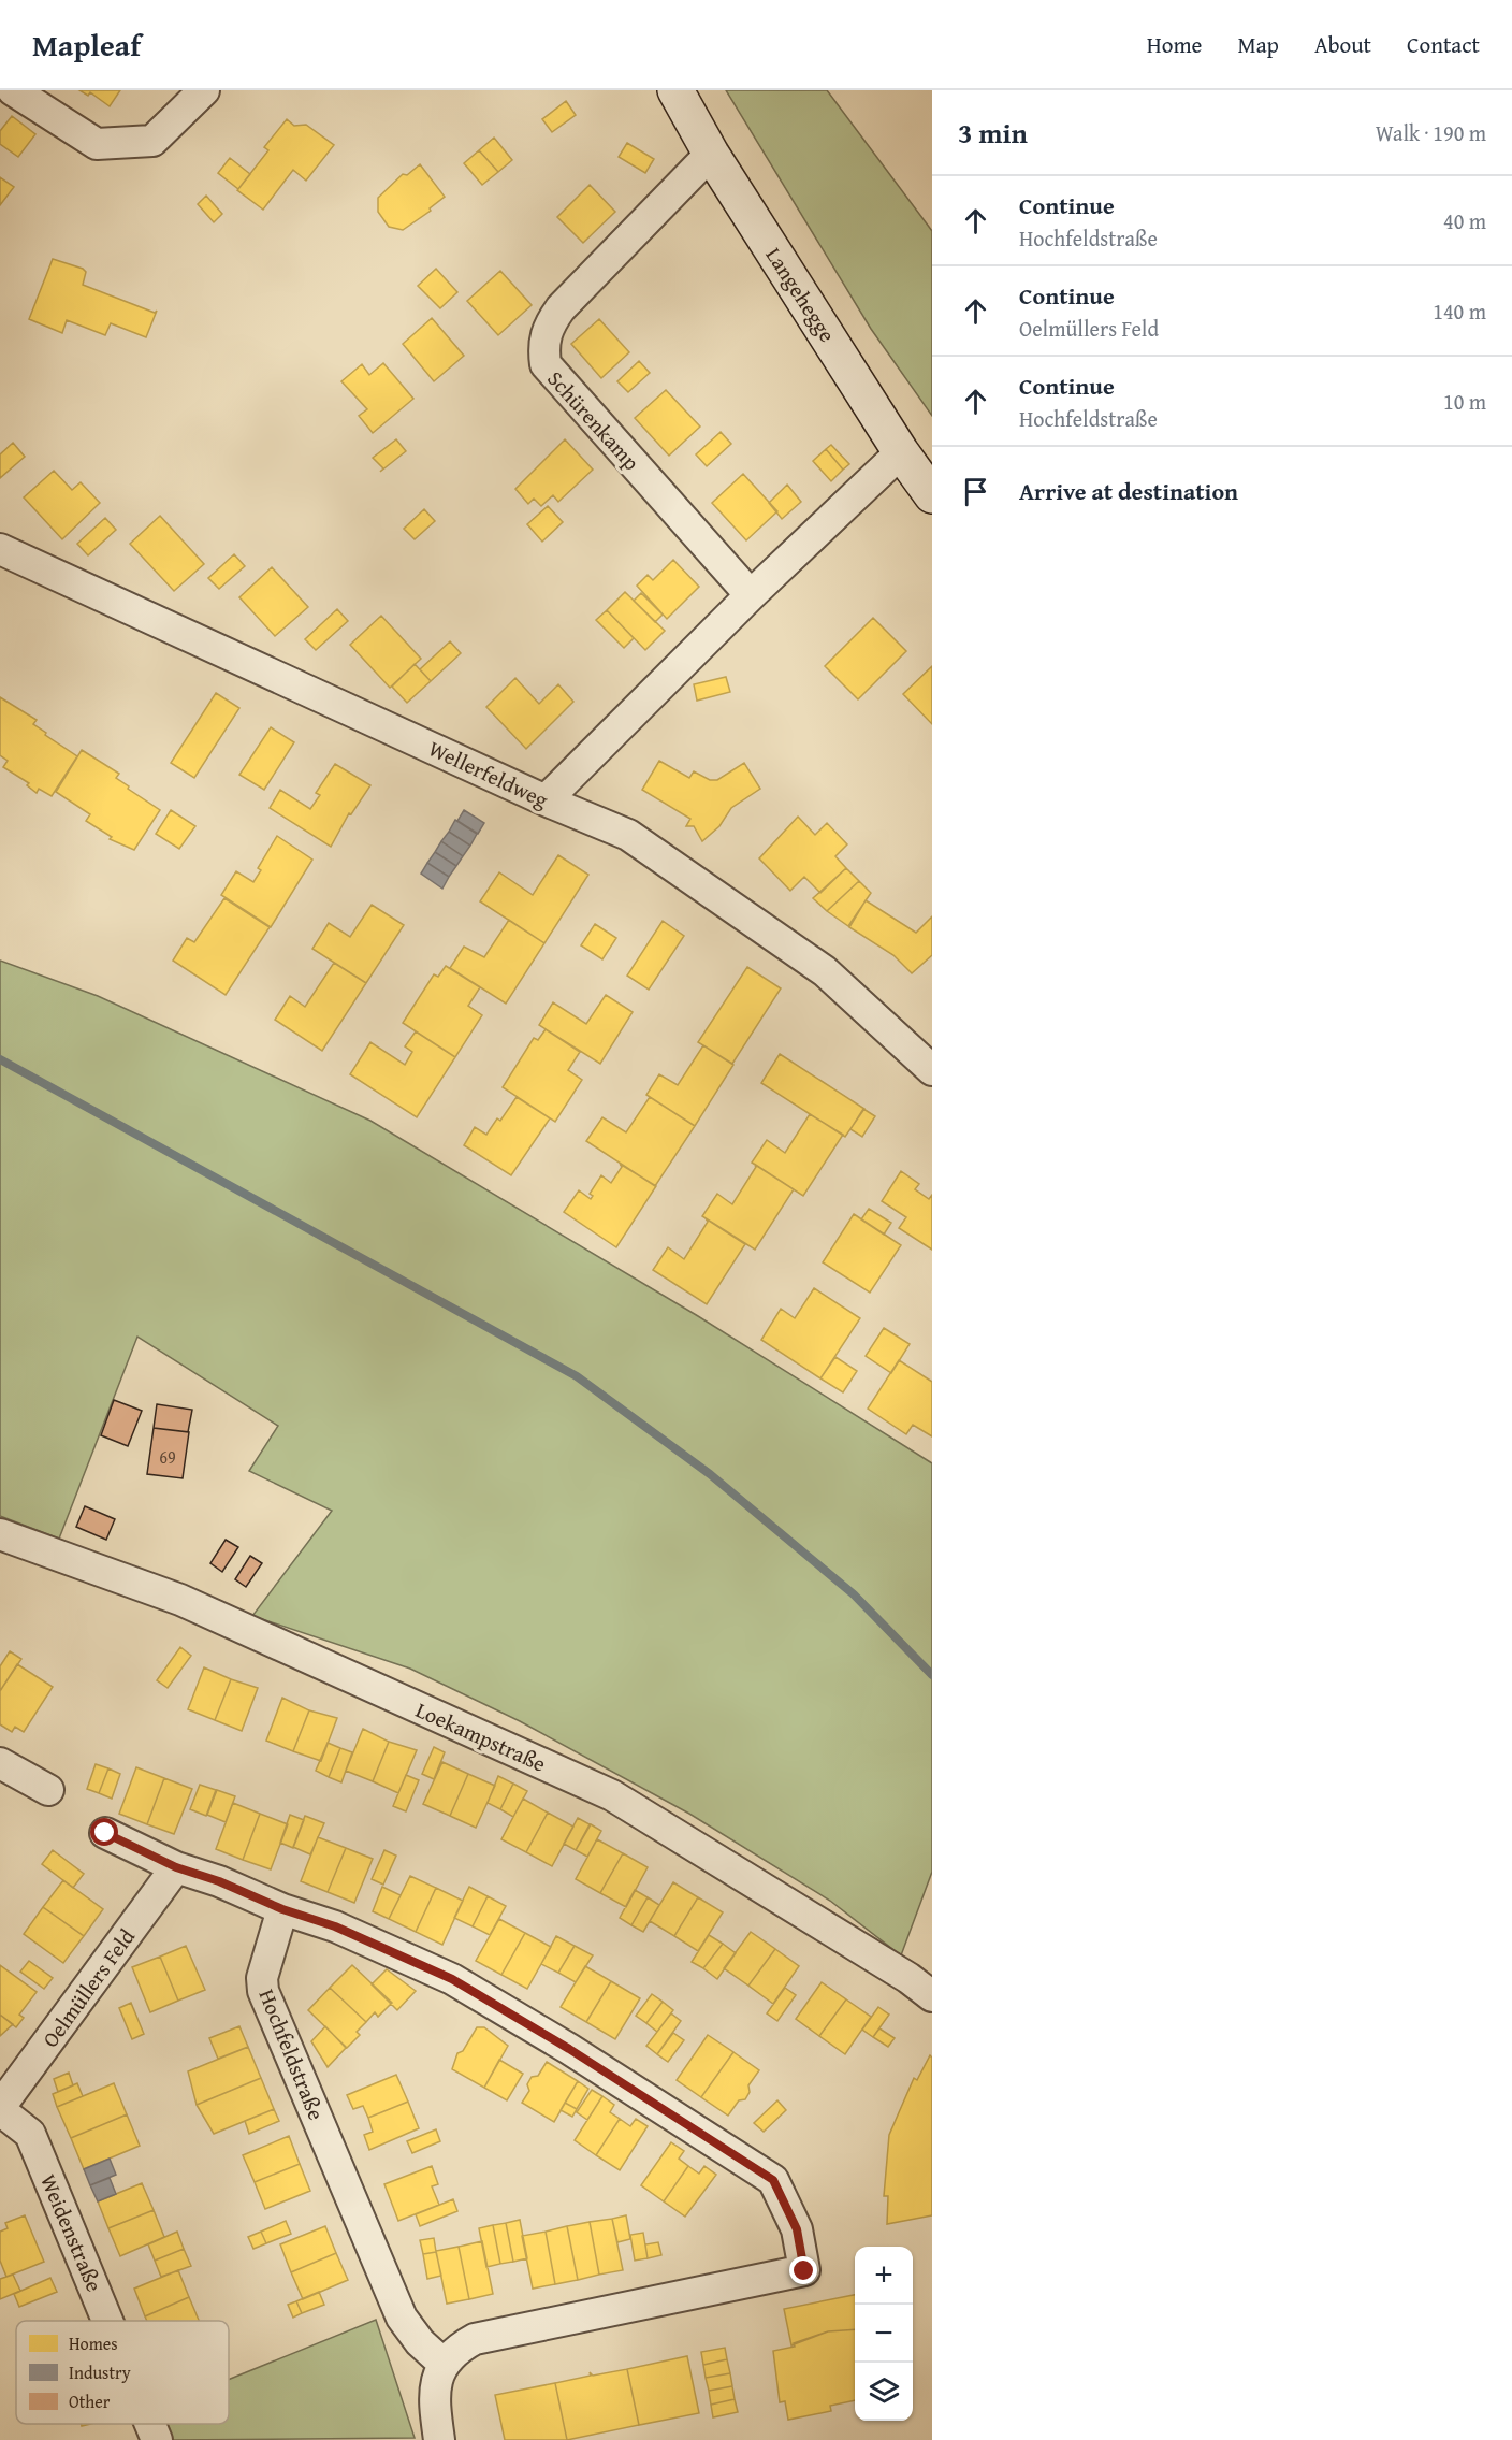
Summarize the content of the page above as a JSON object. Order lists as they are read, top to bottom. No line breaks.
{"streets":{"street":["Langehegge","Schürenkamp","Wellerfeldweg","Loekampstraße","Oelmüllers Feld","Hochfeldstraße","Weidenstraße"]},"crossings":[["Langehegge","Schürenkamp"],["Oelmüllers Feld","Weidenstraße"]],"house_numbers":["69"],"legend":["Homes","Industry","Other"],"page":{"header":"Mapleaf","nav":["Home","Map","About","Contact"],"heading":["3 min","Walk · 190 m"],"list":[["Continue","Hochfeldstraße","40 m"],["Continue","Oelmüllers Feld","140 m"],["Continue","Hochfeldstraße","10 m"],"Arrive at destination"],"map_buttons":["+","−"]}}
